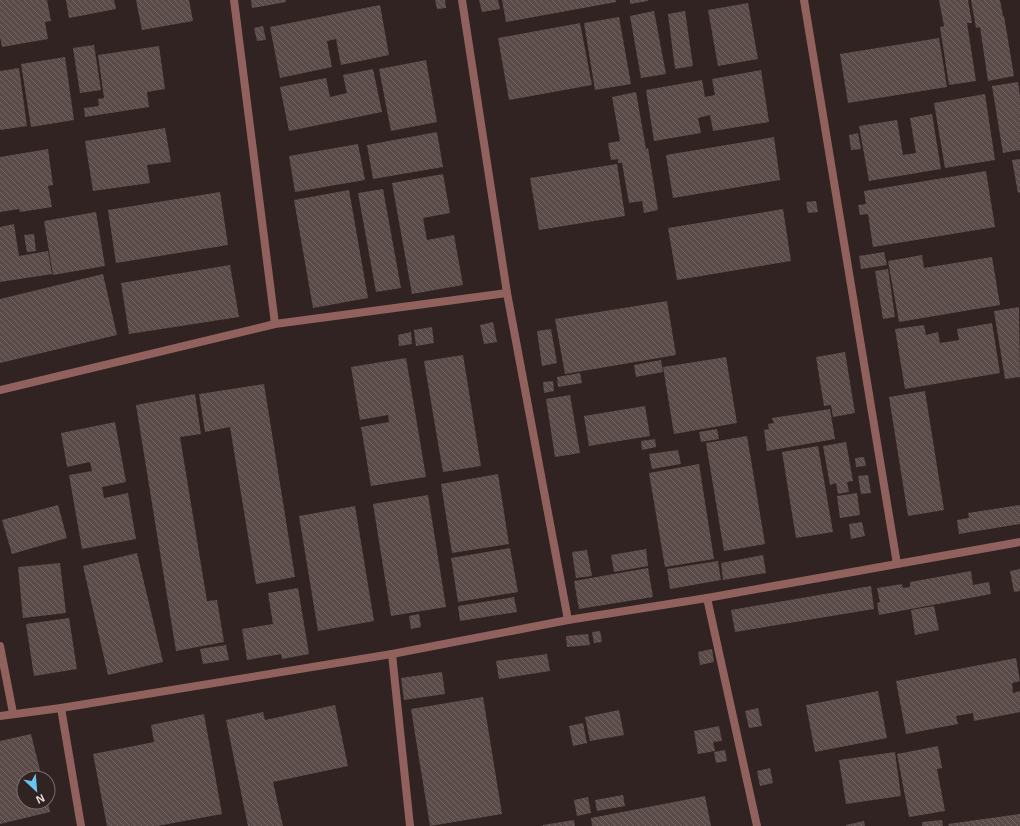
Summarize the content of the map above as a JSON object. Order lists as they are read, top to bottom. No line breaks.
{"north":"bottom right"}
